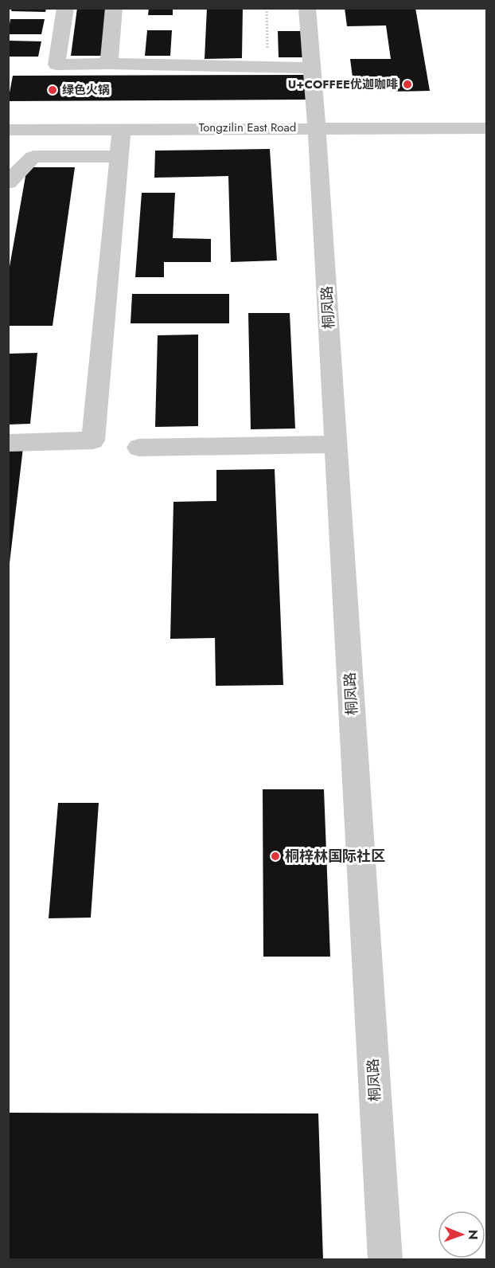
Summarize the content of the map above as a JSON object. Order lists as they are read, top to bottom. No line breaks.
{"streets":{"street":["Tongzilin East Road","桐凤路"]},"crossings":[["Tongzilin East Road","桐凤路"]],"places":["U+COFFEE优迦咖啡","绿色火锅","桐梓林国际社区"],"north":"right"}
